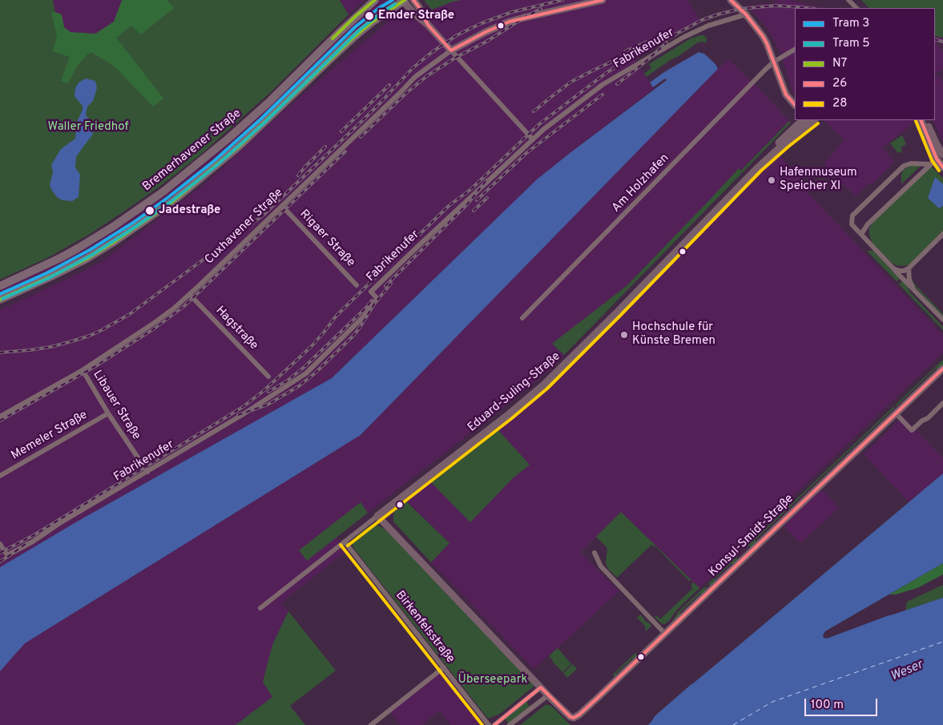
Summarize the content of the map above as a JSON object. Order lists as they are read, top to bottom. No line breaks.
{"streets":{"main road":["Bremerhavener Straße"],"street":["Fabrikenufer","Am Holzhafen","Cuxhavener Straße","Rigaer Straße","Hagstraße","Eduard-Suling-Straße","Libauer Straße","Memeler Straße","Konsul-Smidt-Straße","Birkenfelsstraße"]},"crossings":[["Fabrikenufer","Libauer Straße"],["Cuxhavener Straße","Rigaer Straße"],["Cuxhavener Straße","Hagstraße"],["Cuxhavener Straße","Libauer Straße"],["Eduard-Suling-Straße","Birkenfelsstraße"],["Libauer Straße","Memeler Straße"]],"water":["Weser"],"parks":["Waller Friedhof","Überseepark"],"places":["Emder Straße","Hafenmuseum Speicher XI","Jadestraße","Hochschule für Künste Bremen"],"lines":["tram line 3","transit line N7","transit line 26","tram line 5","transit line 28"],"legend":["Tram 3","Tram 5","N7","26","28"],"scale_bar":"100 m"}
